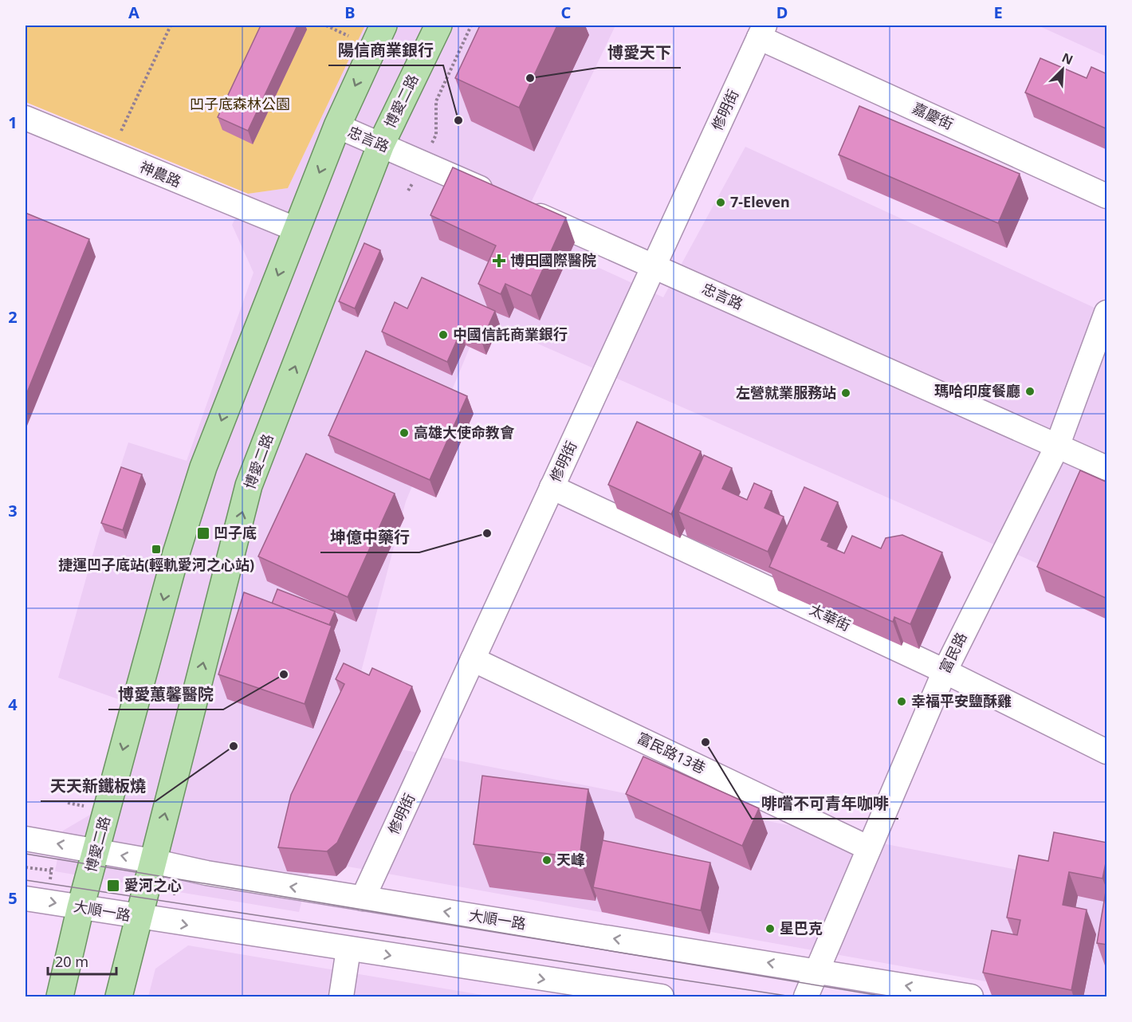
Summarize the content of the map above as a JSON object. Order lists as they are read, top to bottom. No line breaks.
{"streets":{"main road":["博愛二路"],"street":["修明街","嘉慶街","忠言路","神農路","太華街","富民路","富民路13巷","大順一路"]},"crossings":[["博愛二路","忠言路"],["博愛二路","神農路"],["博愛二路","大順一路"],["修明街","嘉慶街"],["修明街","忠言路"],["修明街","太華街"],["修明街","富民路13巷"],["修明街","大順一路"],["忠言路","富民路"],["太華街","富民路"],["富民路","富民路13巷"],["富民路","大順一路"]],"parks":["凹子底森林公園"],"places":{"other":["博愛天下","陽信商業銀行","7-Eleven","中國信託商業銀行","瑪哈印度餐廳","左營就業服務站","高雄大使命教會","坤億中藥行","博愛蕙馨醫院","幸福平安鹽酥雞","啡嚐不可青年咖啡","天天新鐵板燒","天峰","星巴克"],"health":["博田國際醫院"],"transit":["凹子底","捷運凹子底站(輕軌愛河之心站)","愛河之心"]},"scale_bar":"20 m","north":"top right","grid":{"columns":["A","B","C","D","E"],"rows":["1","2","3","4","5"]}}
